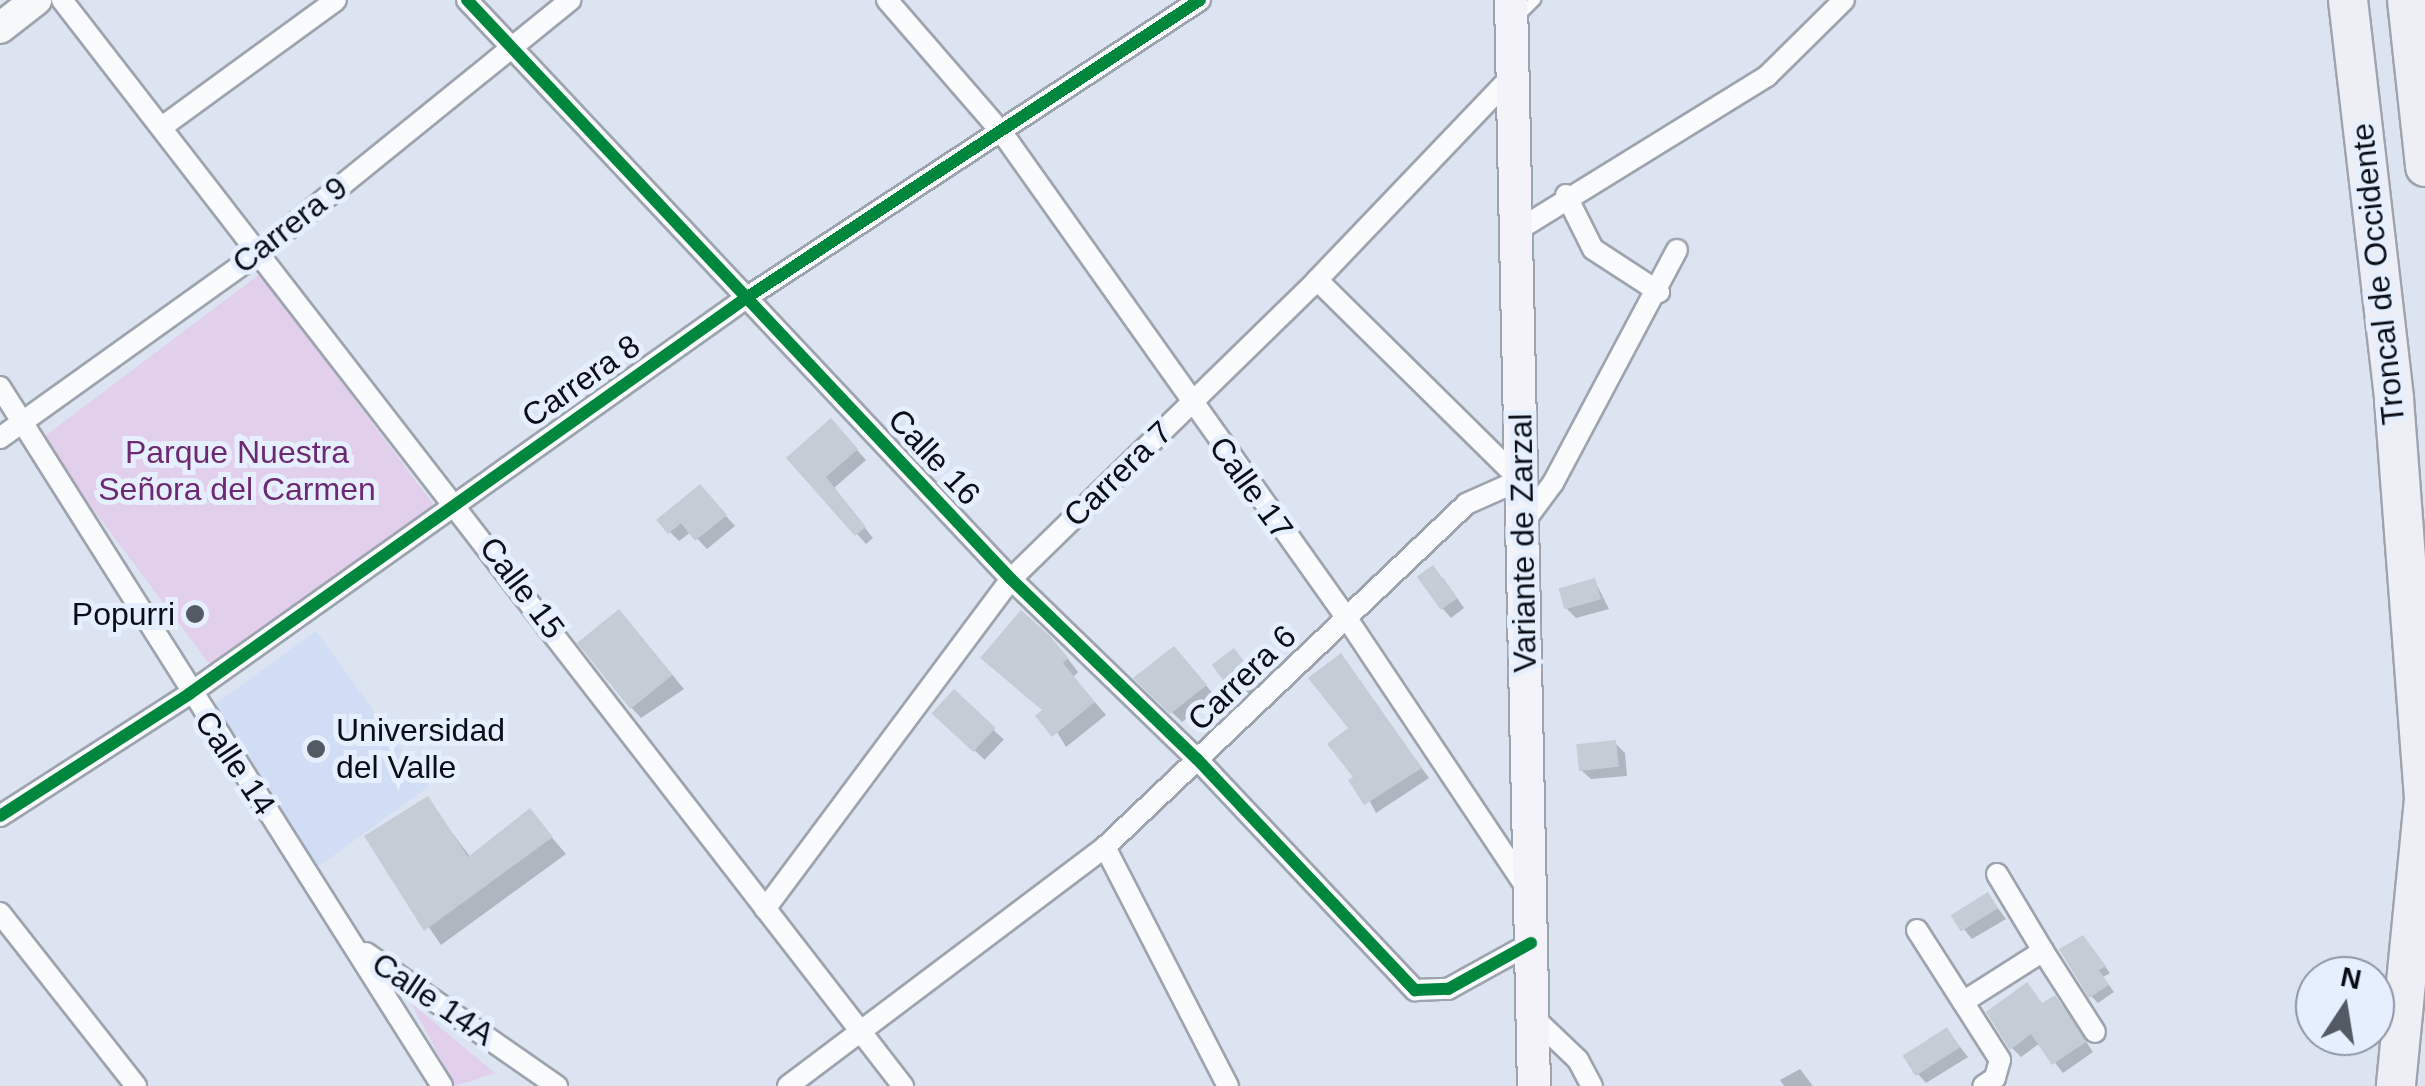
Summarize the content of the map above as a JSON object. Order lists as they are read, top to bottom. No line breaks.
{"streets":{"highway":["Troncal de Occidente"],"main road":["Variante de Zarzal"],"street":["Carrera 9","Carrera 8","Calle 16","Carrera 7","Calle 17","Calle 15","Carrera 6","Calle 14","Calle 14A"]},"crossings":[["Carrera 9","Calle 16"],["Carrera 9","Calle 15"],["Carrera 9","Calle 14"],["Carrera 8","Calle 16"],["Carrera 8","Calle 17"],["Carrera 8","Calle 15"],["Carrera 8","Calle 14"],["Calle 16","Carrera 7"],["Calle 16","Variante de Zarzal"],["Calle 16","Carrera 6"],["Carrera 7","Calle 17"],["Carrera 7","Variante de Zarzal"],["Carrera 7","Calle 15"],["Calle 17","Variante de Zarzal"],["Calle 17","Carrera 6"],["Variante de Zarzal","Carrera 6"],["Calle 15","Carrera 6"],["Calle 14","Calle 14A"]],"parks":["Parque Nuestra Señora del Carmen"],"places":["Popurri","Universidad del Valle"],"north":"top"}
